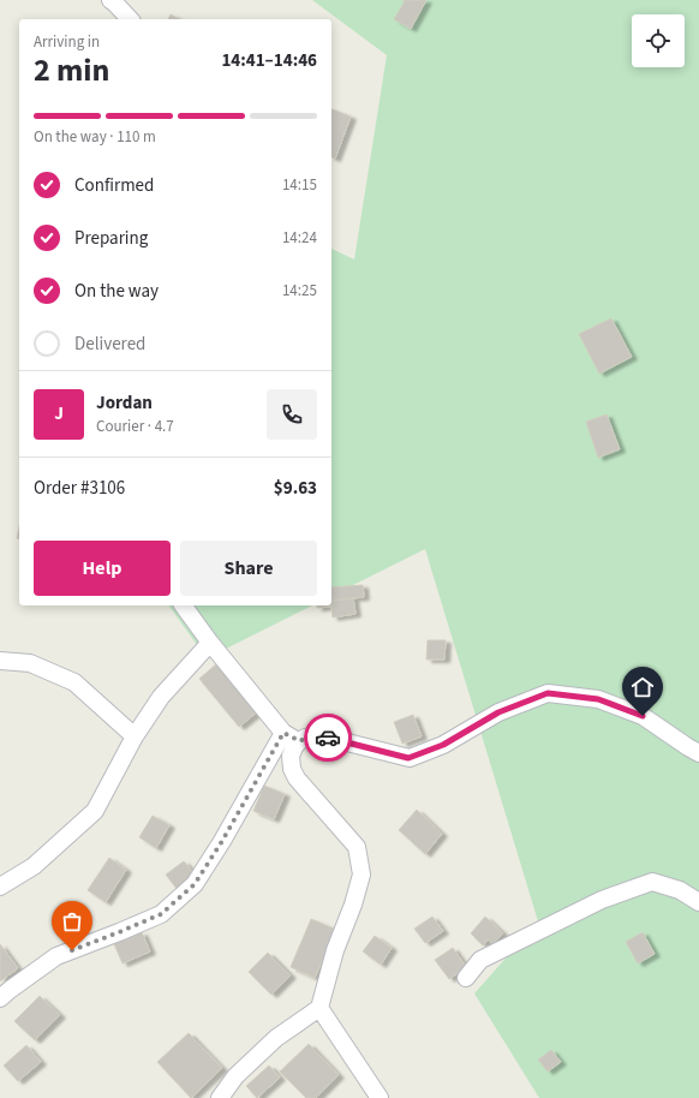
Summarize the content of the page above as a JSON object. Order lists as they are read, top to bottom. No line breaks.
{"page":{"heading":["2 min","Arriving in","14:41–14:46"],"panel":["Jordan","Courier · 4.7","Order #3106","$9.63"],"bar":"On the way · 110 m","list":[["Confirmed","14:15"],["Preparing","14:24"],["On the way","14:25"],"Delivered"],"round":"J","buttons":["Help","Share"]}}
